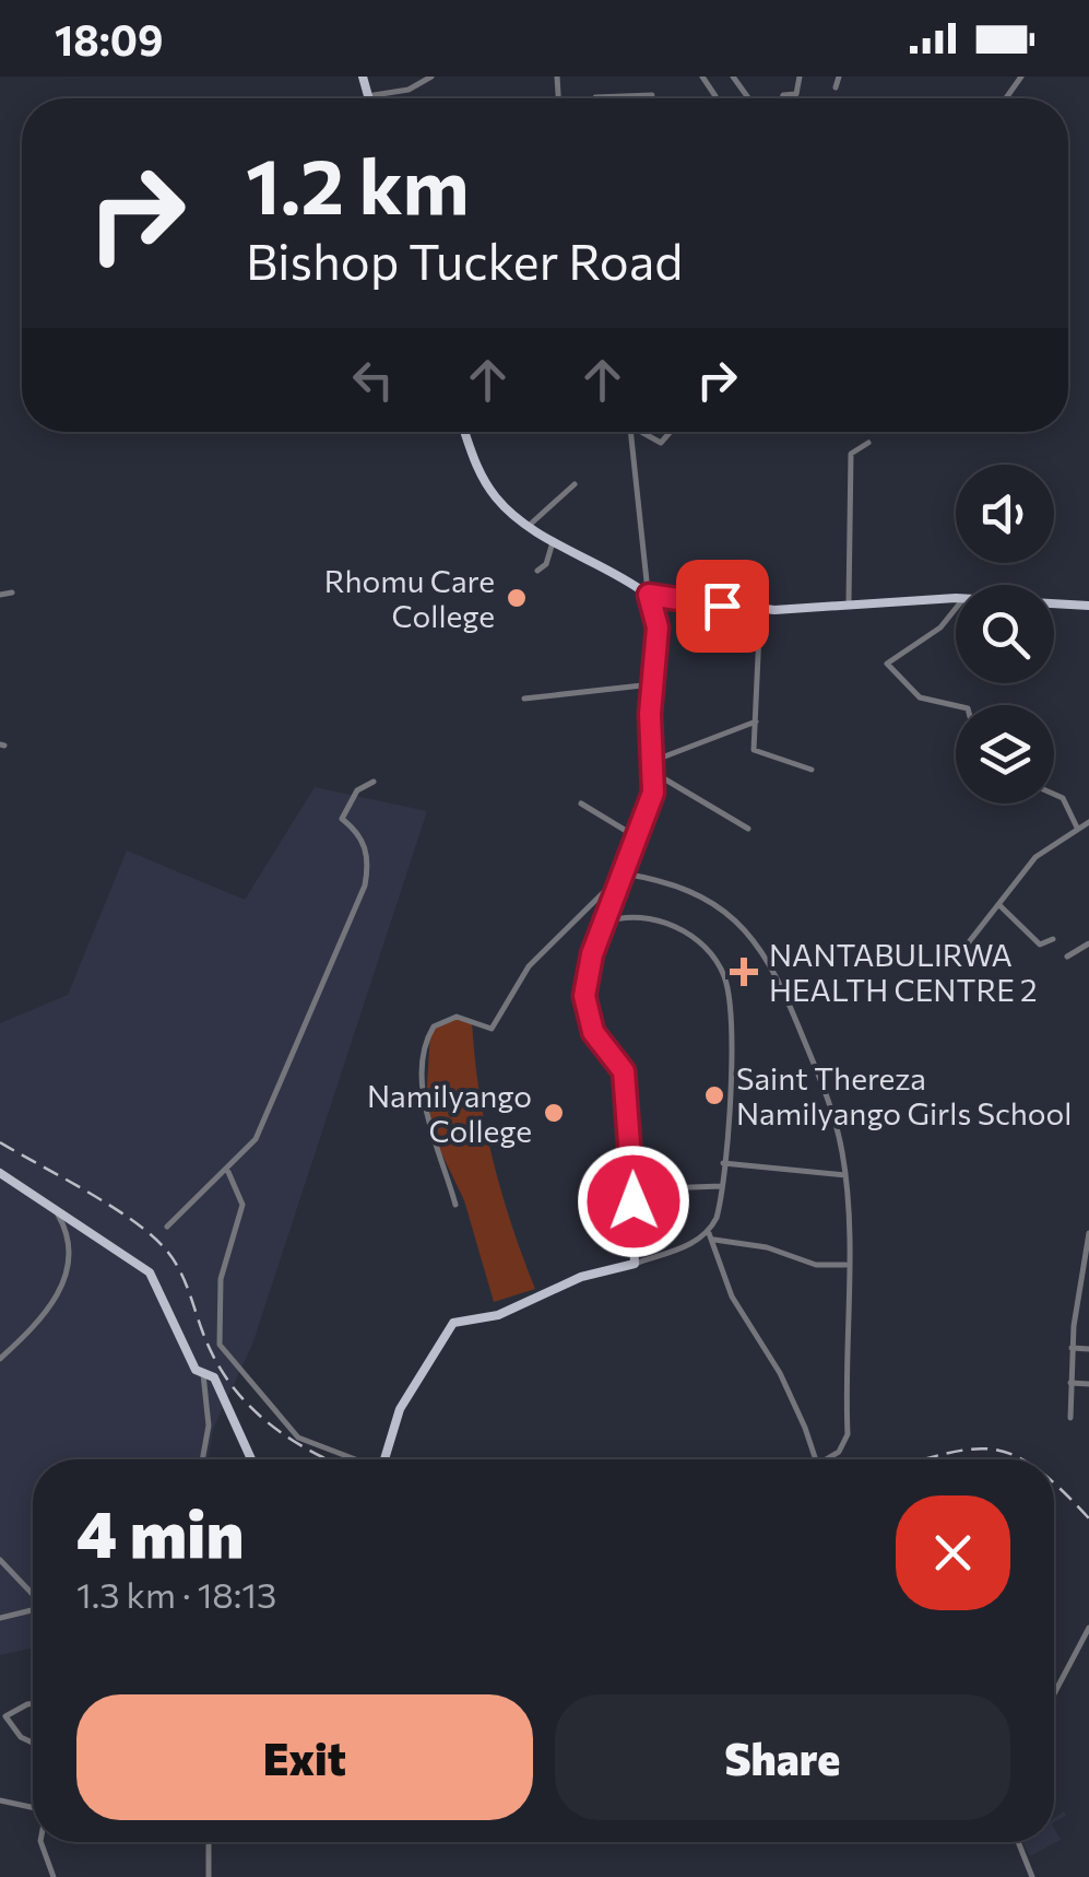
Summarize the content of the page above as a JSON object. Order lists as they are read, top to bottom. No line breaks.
{"places":{"other":["Rhomu Care College","Saint Thereza Namilyango Girls School","Namilyango College"],"health":["NANTABULIRWA HEALTH CENTRE 2"]},"page":{"status":"18:09","turn":["1.2 km","Bishop Tucker Road"],"heading":["4 min","1.3 km · 18:13"],"buttons":["Exit","Share"]}}
